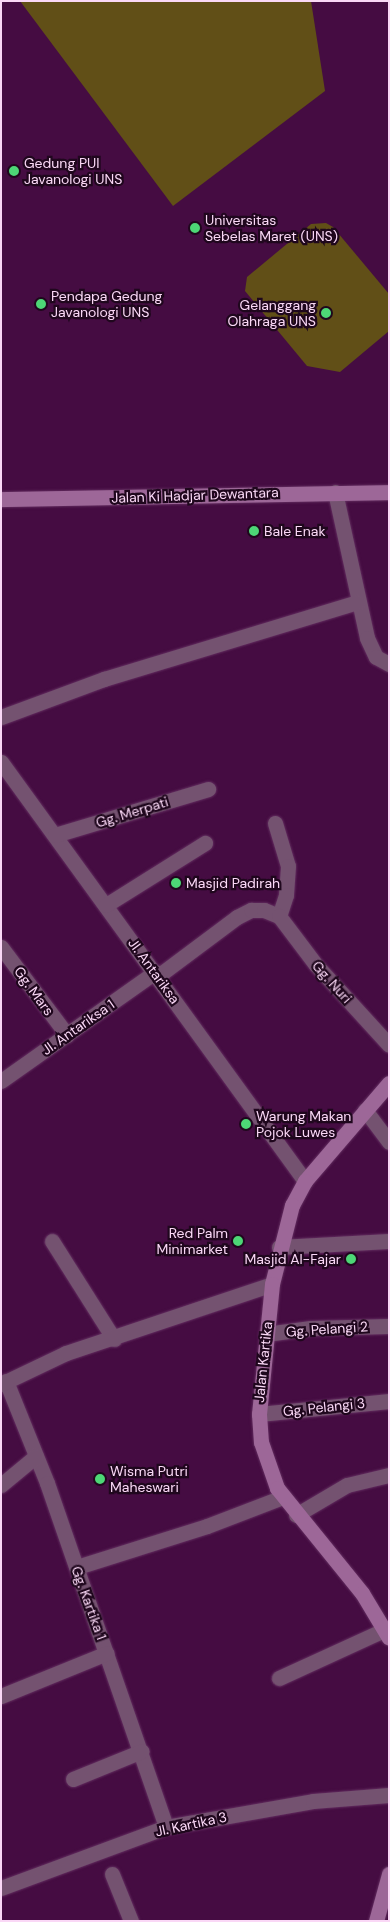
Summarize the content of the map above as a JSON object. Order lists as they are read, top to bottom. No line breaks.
{"streets":{"street":["Jalan Ki Hadjar Dewantara","Gg. Merpati","Jl. Antariksa","Gg. Nuri","Gg. Mars","Jl. Antariksa 1","Gg. Pelangi 2","Jalan Kartika","Gg. Pelangi 3","Gg. Kartika 1","Jl. Kartika 3"]},"crossings":[["Gg. Merpati","Jl. Antariksa"],["Jl. Antariksa","Jl. Antariksa 1"],["Jl. Antariksa","Jalan Kartika"],["Gg. Nuri","Jl. Antariksa 1"],["Gg. Mars","Jl. Antariksa 1"],["Gg. Pelangi 2","Jalan Kartika"],["Jalan Kartika","Gg. Pelangi 3"],["Gg. Kartika 1","Jl. Kartika 3"]],"places":["Gedung PUI Javanologi UNS","Universitas Sebelas Maret (UNS)","Pendapa Gedung Javanologi UNS","Gelanggang Olahraga UNS","Bale Enak","Masjid Padirah","Warung Makan Pojok Luwes","Red Palm Minimarket","Masjid Al-Fajar","Wisma Putri Maheswari"]}
